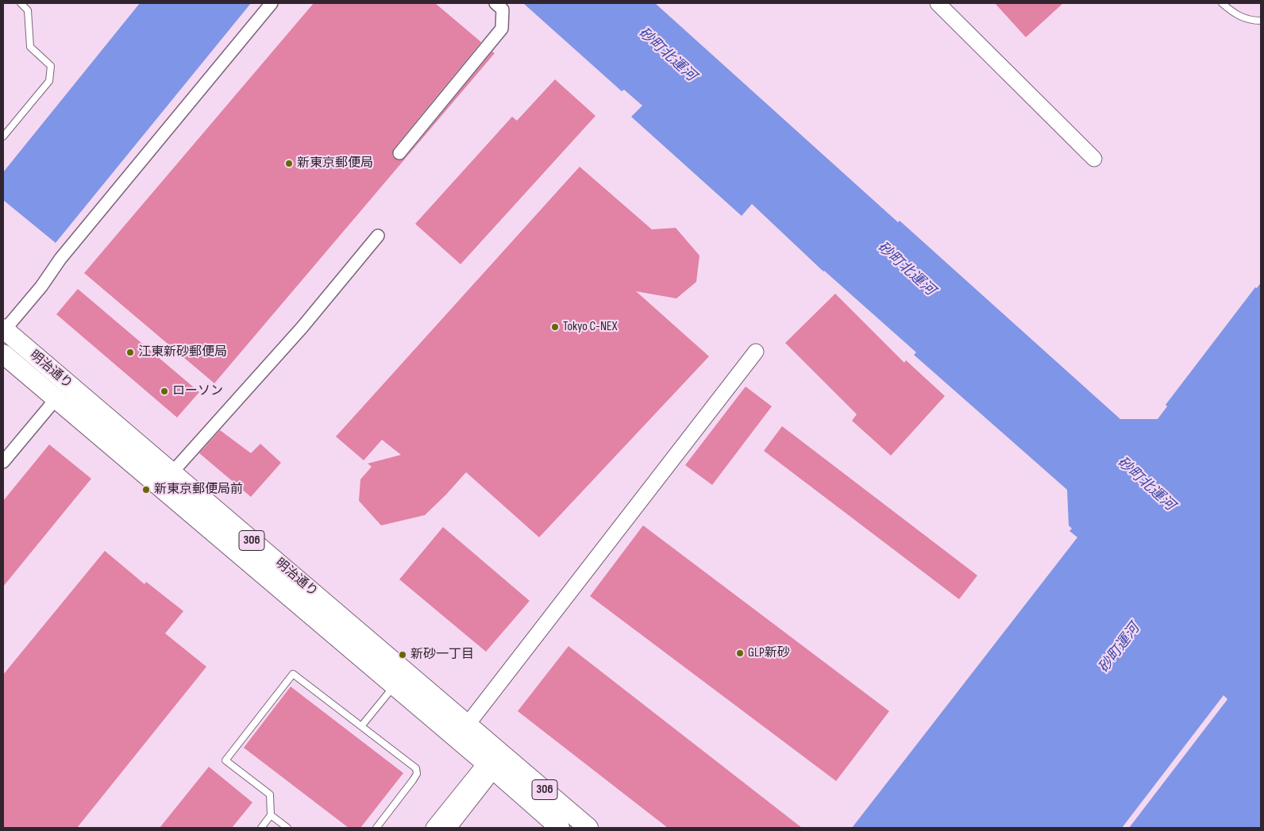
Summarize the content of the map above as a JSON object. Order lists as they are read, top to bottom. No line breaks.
{"streets":{"main road":["明治通り","306"]},"water":["砂町北運河","砂町運河"],"places":["新東京郵便局","Tokyo C-NEX","江東新砂郵便局","ローソン","新東京郵便局前","GLP新砂","新砂一丁目"]}
